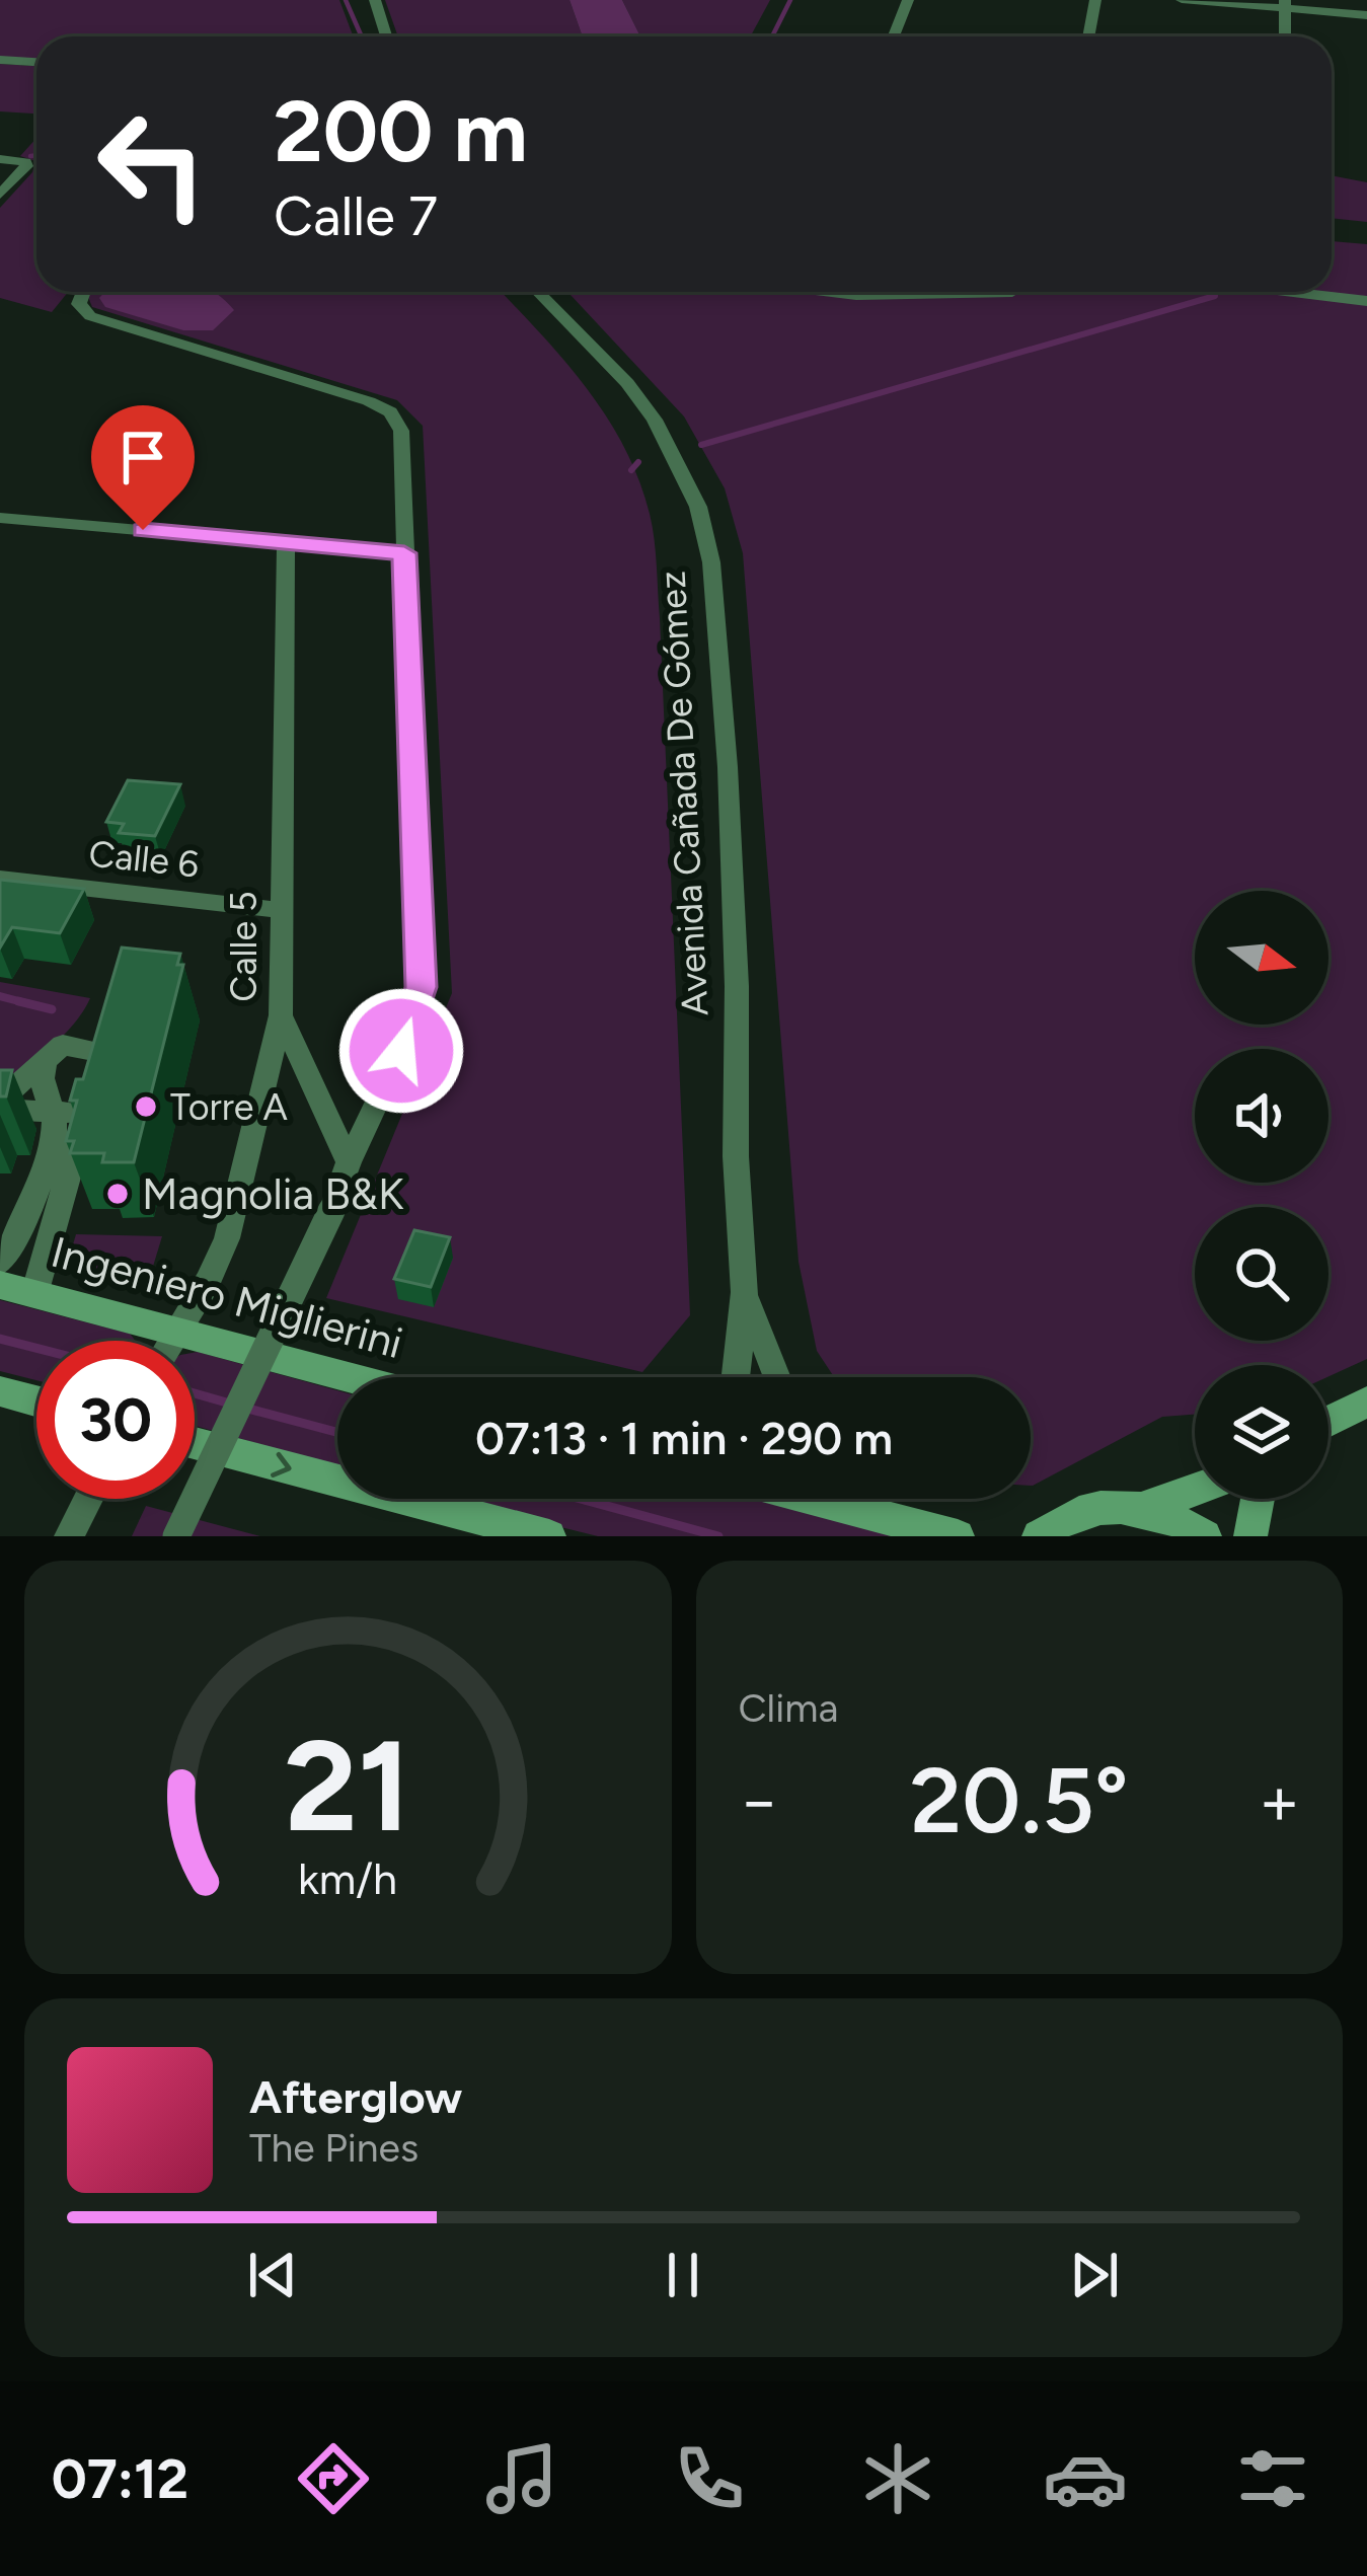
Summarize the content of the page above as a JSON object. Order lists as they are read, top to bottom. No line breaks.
{"streets":{"main road":["Ingeniero Miglierini"],"street":["Avenida Cañada De Gómez","Calle 6","Calle 5"]},"crossings":[["Calle 6","Calle 5"],["Calle 5","Ingeniero Miglierini"]],"places":["Torre A","Magnolia B&K"],"north":"right","page":{"turn":["200 m","Calle 7"],"limit":"30","trip":"07:13 · 1 min · 290 m","tile":"Clima","heat":["−","20.5°","+"],"song":["Afterglow","The Pines"],"tabs":"07:12","gauge":["21","km/h"]}}
